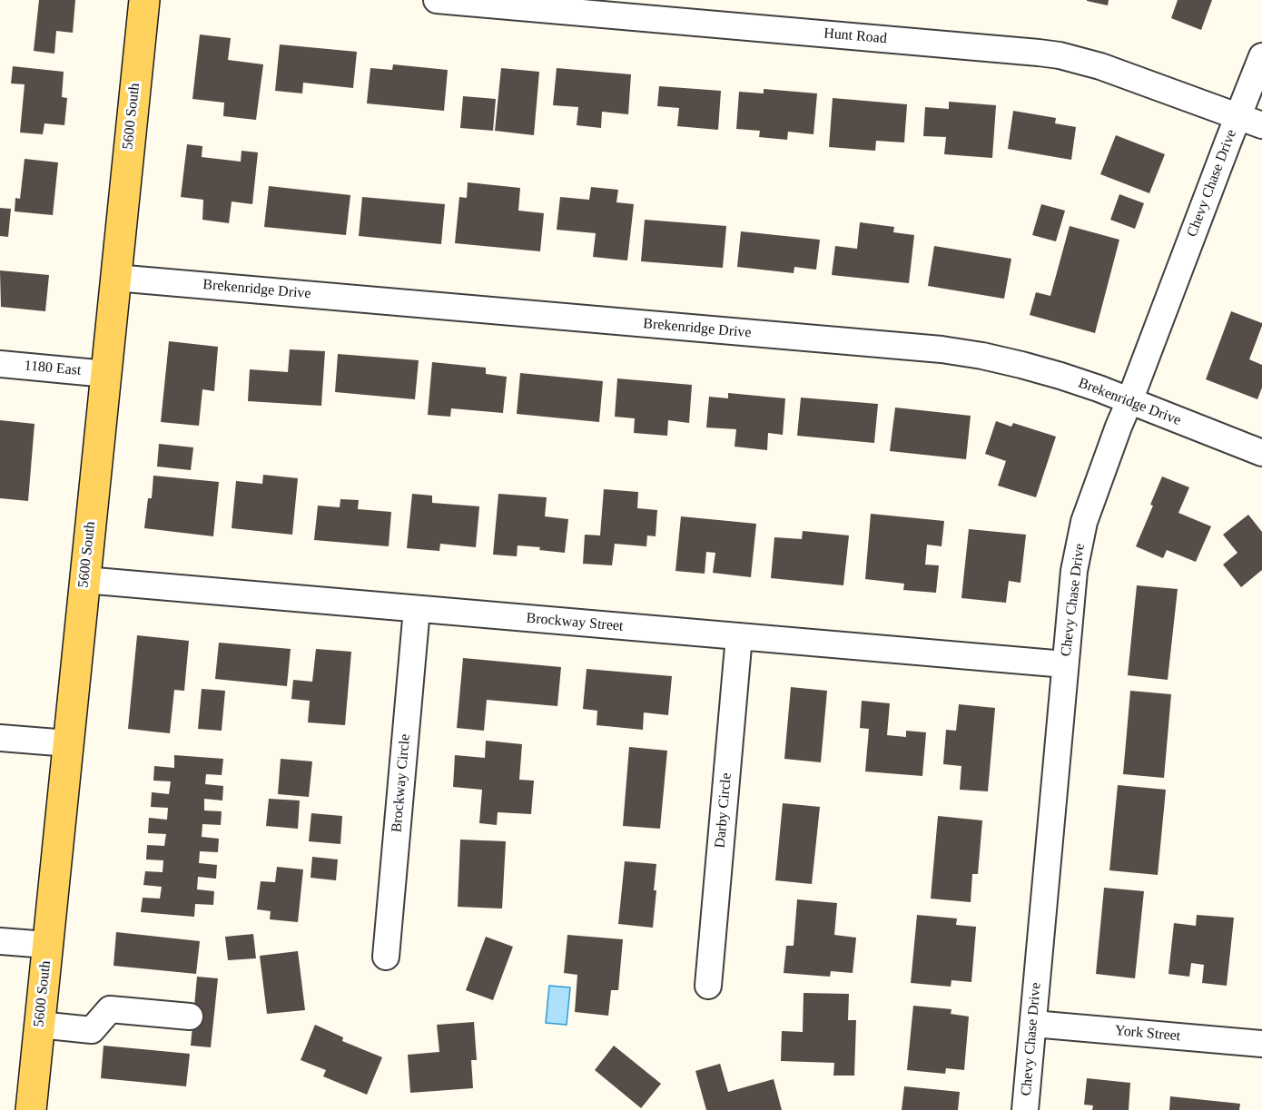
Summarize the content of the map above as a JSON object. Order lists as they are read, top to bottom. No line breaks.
{"streets":{"main road":["5600 South"],"street":["Hunt Road","Chevy Chase Drive","Brekenridge Drive","1180 East","Brockway Street","Brockway Circle","Darby Circle","York Street"]},"crossings":[["Hunt Road","Chevy Chase Drive"],["5600 South","Brekenridge Drive"],["5600 South","1180 East"],["5600 South","Brockway Street"],["Chevy Chase Drive","Brekenridge Drive"],["Chevy Chase Drive","Brockway Street"],["Chevy Chase Drive","York Street"],["Brockway Street","Brockway Circle"],["Brockway Street","Darby Circle"]]}
